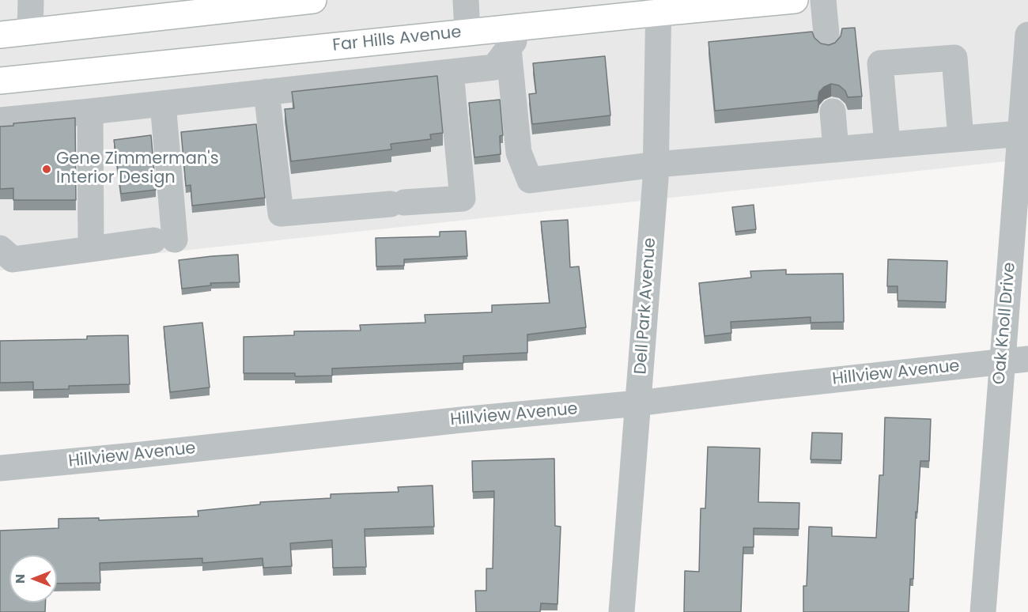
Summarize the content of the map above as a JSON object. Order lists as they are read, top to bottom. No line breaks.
{"streets":{"main road":["Far Hills Avenue"],"street":["Dell Park Avenue","Oak Knoll Drive","Hillview Avenue"]},"crossings":[["Far Hills Avenue","Dell Park Avenue"],["Dell Park Avenue","Hillview Avenue"],["Oak Knoll Drive","Hillview Avenue"]],"places":["Gene Zimmerman's Interior Design"],"north":"left"}
